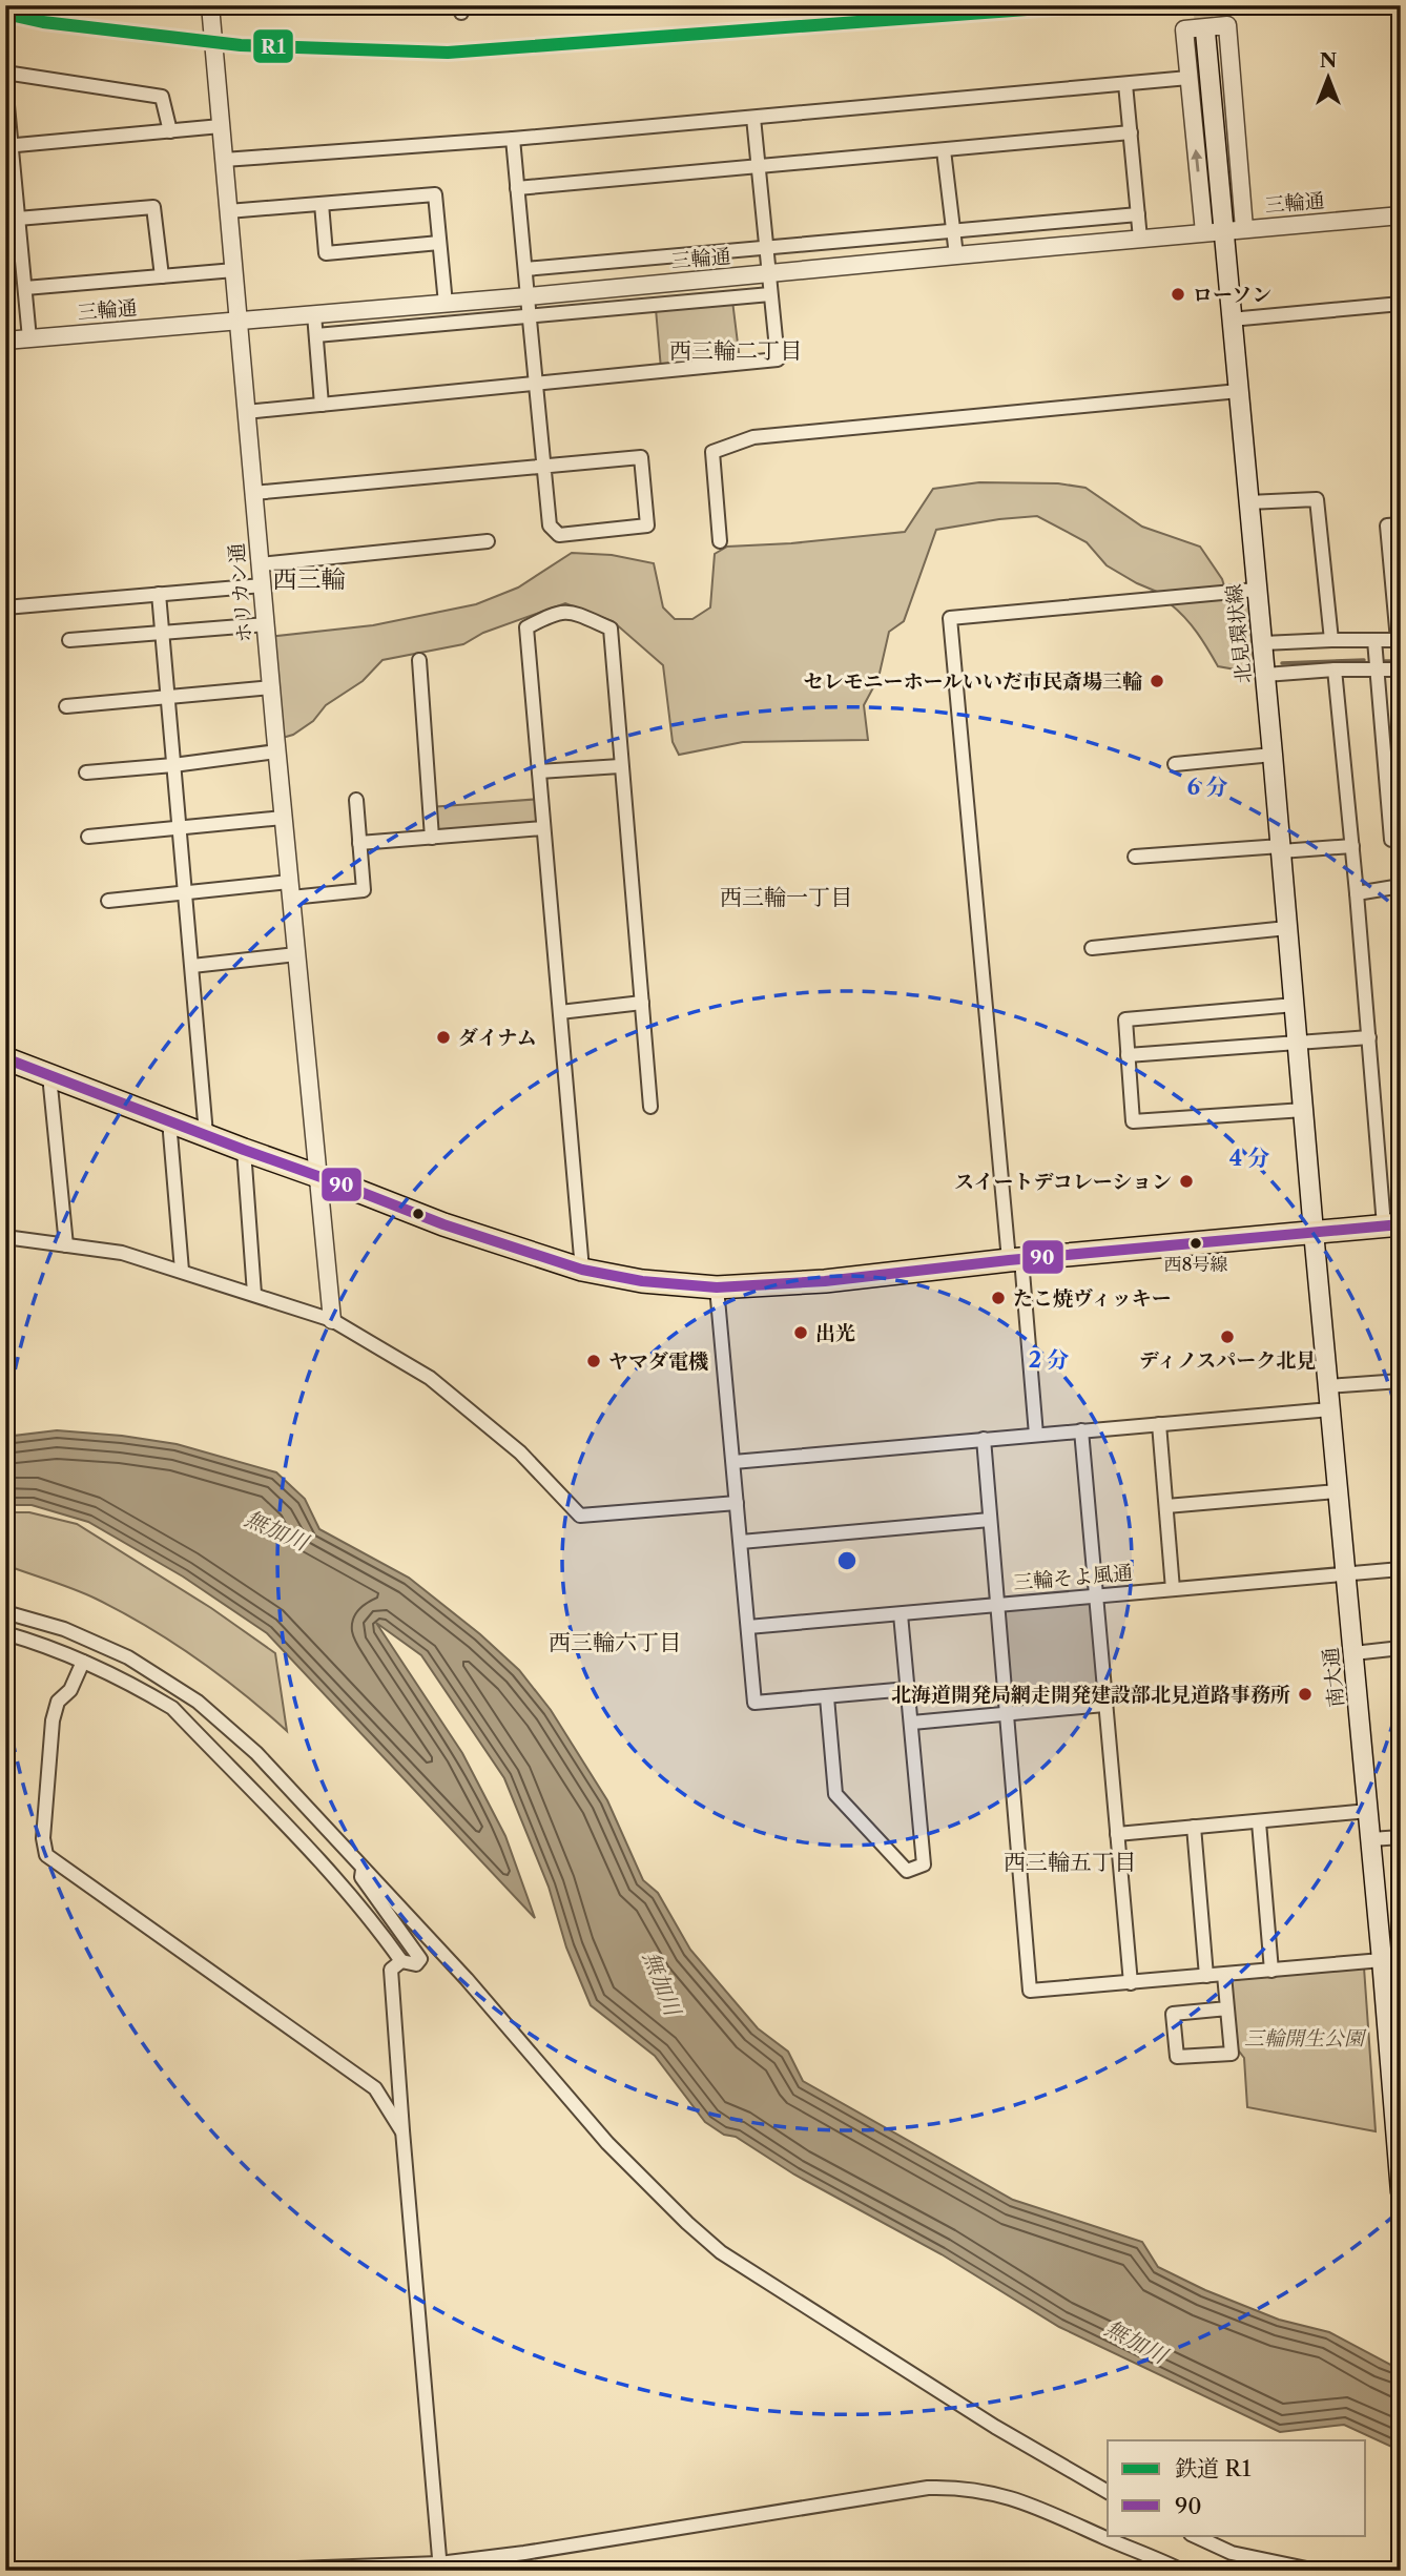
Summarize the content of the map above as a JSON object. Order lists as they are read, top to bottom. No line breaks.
{"streets":{"main road":["北見環状線","南大通"],"street":["三輪通","ホリカン通","三輪そよ風通"]},"crossings":[["三輪通","ホリカン通"],["三輪通","北見環状線"],["北見環状線","南大通"],["三輪そよ風通","南大通"]],"districts":["西三輪二丁目","西三輪","西三輪一丁目","西三輪六丁目","西三輪五丁目"],"water":["無加川"],"parks":["三輪開生公園"],"places":["ローソン","セレモニーホールいいだ市民斎場三輪","ダイナム","スイートデコレーション","西8号線","たこ焼ヴィッキー","出光","ディノスパーク北見","ヤマダ電機","北海道開発局網走開発建設部北見道路事務所"],"lines":["rail line R1","transit line 90"],"legend":["鉄道 R1","90"],"north":"top","rings":["6 分","4 分","2 分"]}
